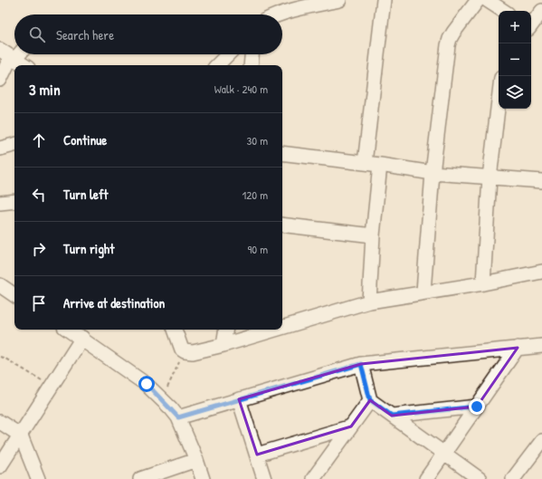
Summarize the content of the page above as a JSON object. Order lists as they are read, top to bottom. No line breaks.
{"page":{"map_buttons":["+","−"],"search":"Search here","heading":["3 min","Walk · 240 m"],"list":[["Continue","30 m"],["Turn left","120 m"],["Turn right","90 m"],"Arrive at destination"]}}
